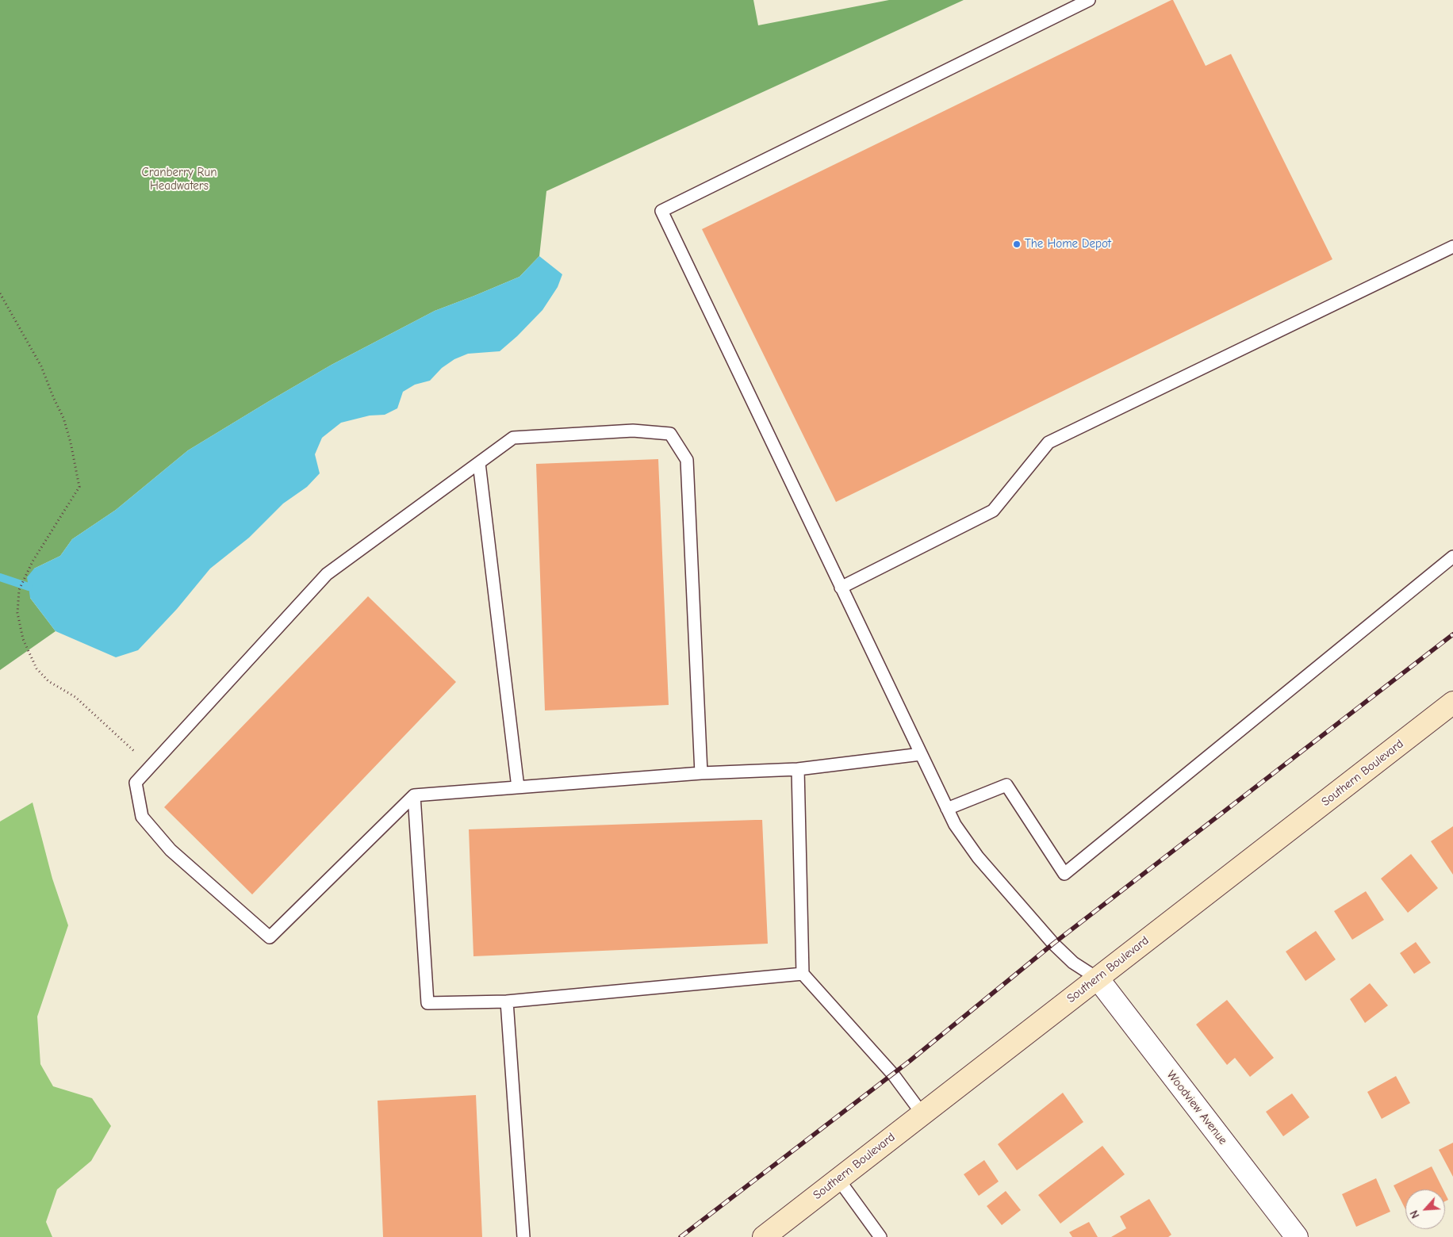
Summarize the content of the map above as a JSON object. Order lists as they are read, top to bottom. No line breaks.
{"streets":{"street":["Southern Boulevard","Woodview Avenue"]},"crossings":[["Southern Boulevard","Woodview Avenue"]],"parks":["Cranberry Run Headwaters"],"places":["The Home Depot"],"north":"bottom left"}
